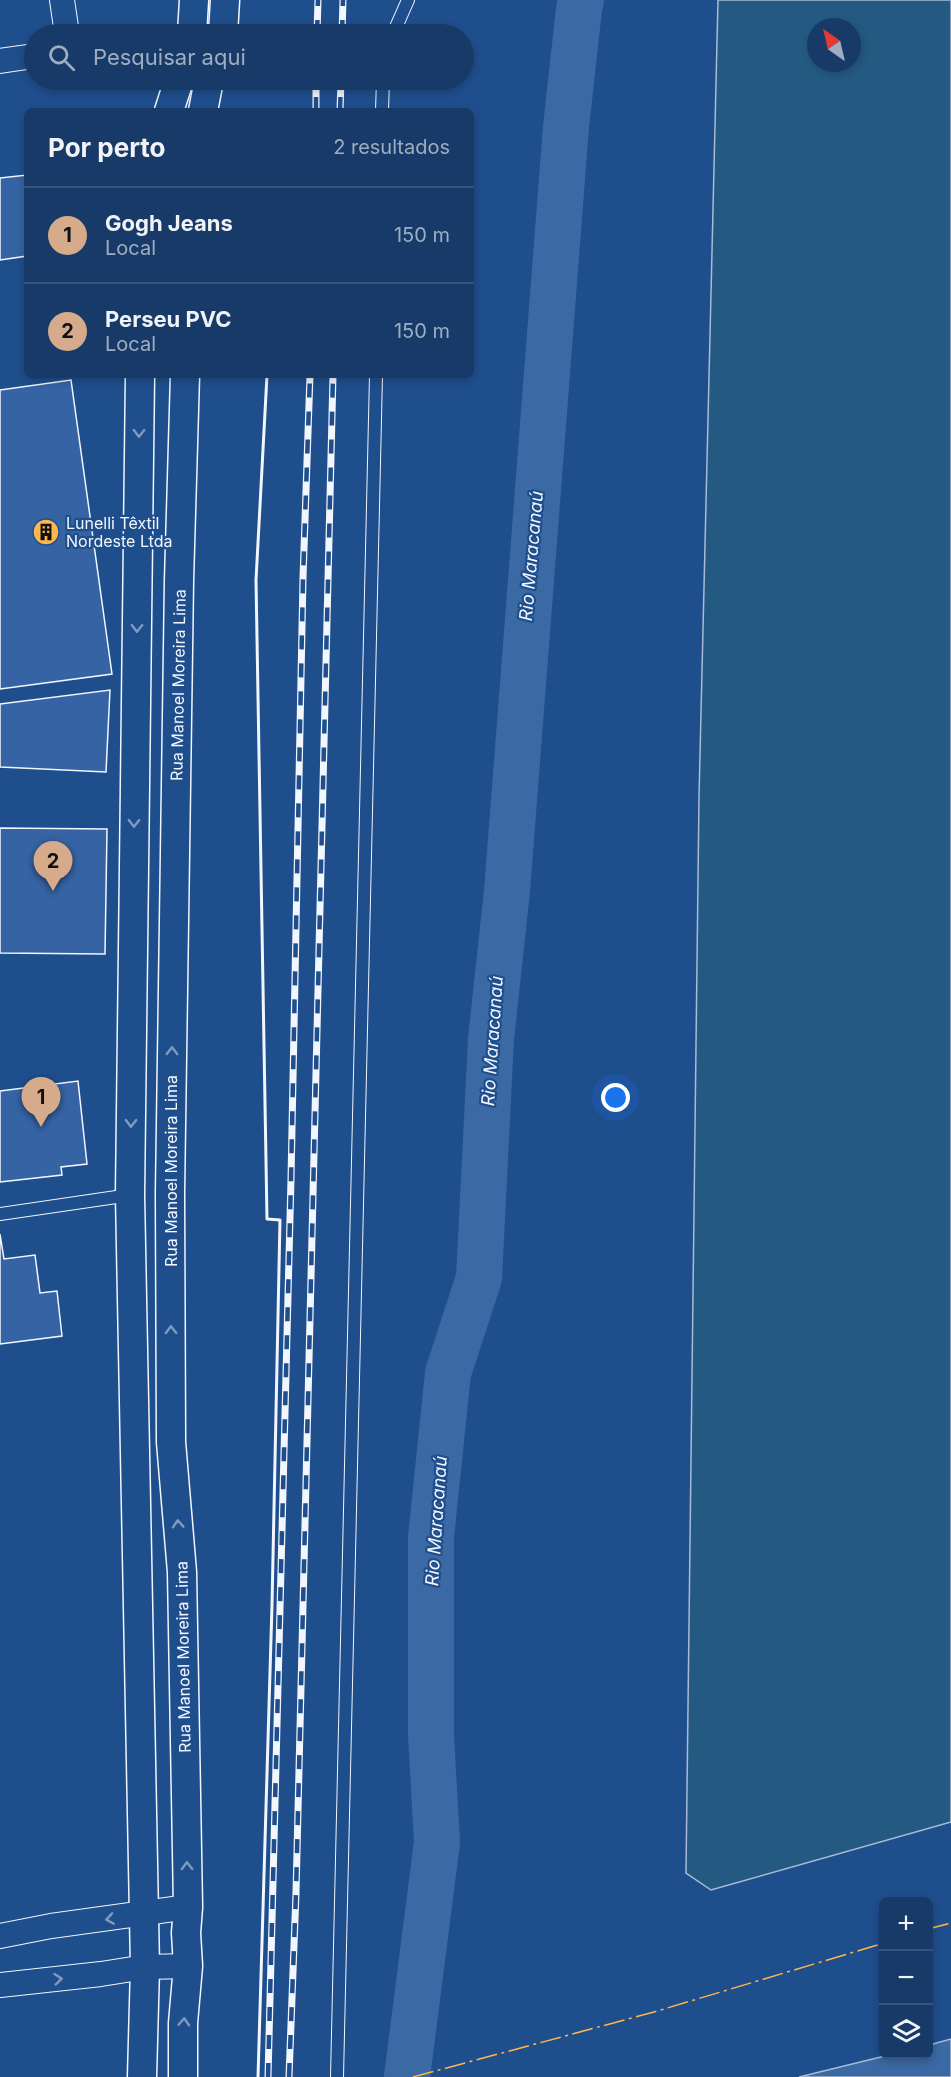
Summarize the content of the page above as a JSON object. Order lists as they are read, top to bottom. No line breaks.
{"streets":{"street":["Rua Manoel Moreira Lima"]},"water":["Rio Maracanaú"],"places":{"building":["Lunelli Têxtil Nordeste Ltda"]},"north":"top left","page":{"search":"Pesquisar aqui","heading":["Por perto","2 resultados"],"list":[{"mark":"1","name":"Gogh Jeans","note":"Local","value":"150 m"},{"mark":"2","name":"Perseu PVC","note":"Local","value":"150 m"}],"pins":["2","1"],"map_buttons":["+","−"]}}
